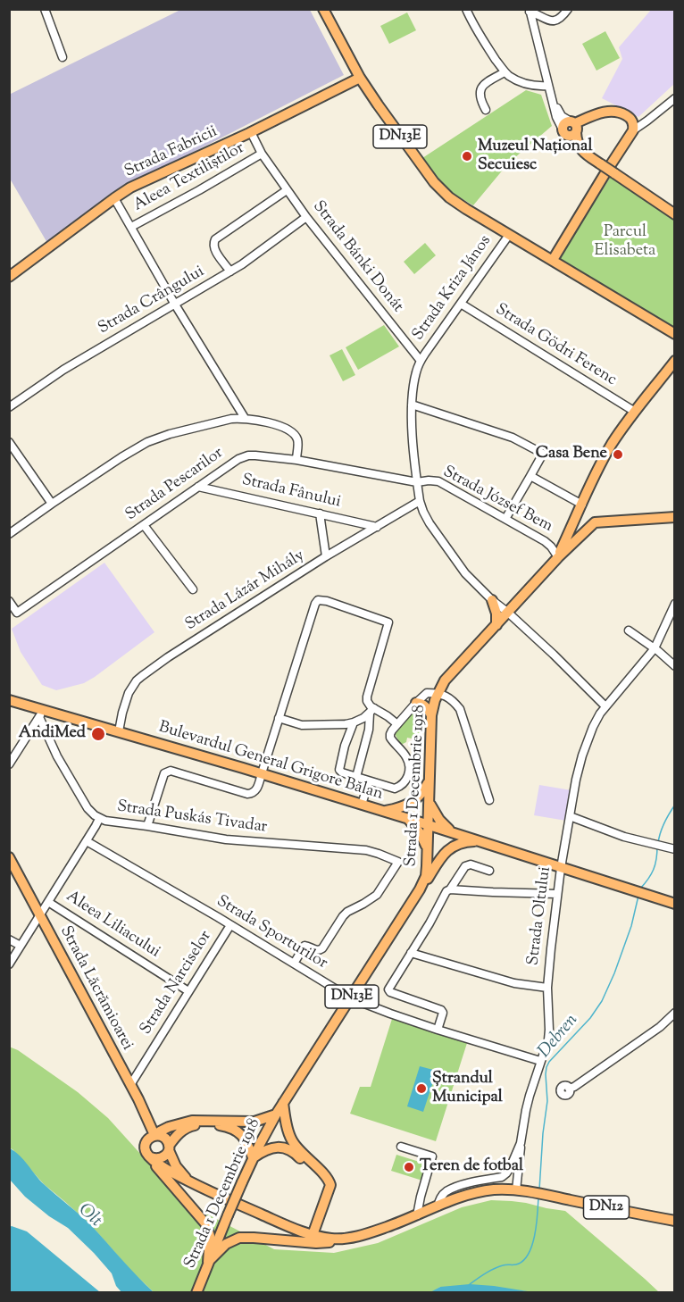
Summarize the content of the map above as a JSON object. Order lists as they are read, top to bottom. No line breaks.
{"streets":{"main road":["DN13E","Strada Fabricii","Bulevardul General Grigore Bălan","Strada 1 Decembrie 1918","Strada Lăcrămioarei","DN12"],"street":["Aleea Textiliștilor","Strada Bánki Donát","Strada Kriza János","Strada Crângului","Strada Gödri Ferenc","Strada Pescarilor","Strada Fânului","Strada József Bem","Strada Lázár Mihály","Strada Puskás Tivadar","Strada Oltului","Aleea Liliacului","Strada Sporturilor","Strada Narciselor"]},"crossings":[["DN13E","Strada Fabricii"],["DN13E","Strada Kriza János"],["DN13E","Strada Gödri Ferenc"],["DN13E","Strada József Bem"],["DN13E","Strada 1 Decembrie 1918"],["Strada Fabricii","Strada Bánki Donát"],["Aleea Textiliștilor","Strada Bánki Donát"],["Strada Bánki Donát","Strada Kriza János"],["Strada Bánki Donát","Strada Crângului"],["Strada Kriza János","Strada Gödri Ferenc"],["Strada Pescarilor","Strada Fânului"],["Strada Pescarilor","Strada József Bem"],["Strada Fânului","Strada Lázár Mihály"],["Strada József Bem","Strada 1 Decembrie 1918"],["Strada Lázár Mihály","Bulevardul General Grigore Bălan"],["Bulevardul General Grigore Bălan","Strada 1 Decembrie 1918"],["Bulevardul General Grigore Bălan","Strada Puskás Tivadar"],["Bulevardul General Grigore Bălan","Strada Oltului"],["Strada 1 Decembrie 1918","Strada Sporturilor"],["Strada Puskás Tivadar","Strada Sporturilor"],["Strada Oltului","Strada Sporturilor"],["Strada Oltului","DN12"],["Aleea Liliacului","Strada Narciselor"],["Strada Sporturilor","Strada Narciselor"],["Strada Narciselor","Strada Lăcrămioarei"],["Strada Lăcrămioarei","DN12"]],"water":["Debren","Olt"],"parks":["Parcul Elisabeta"],"places":["Muzeul Național Secuiesc","Casa Bene","AndiMed","Ștrandul Municipal","Teren de fotbal"]}
